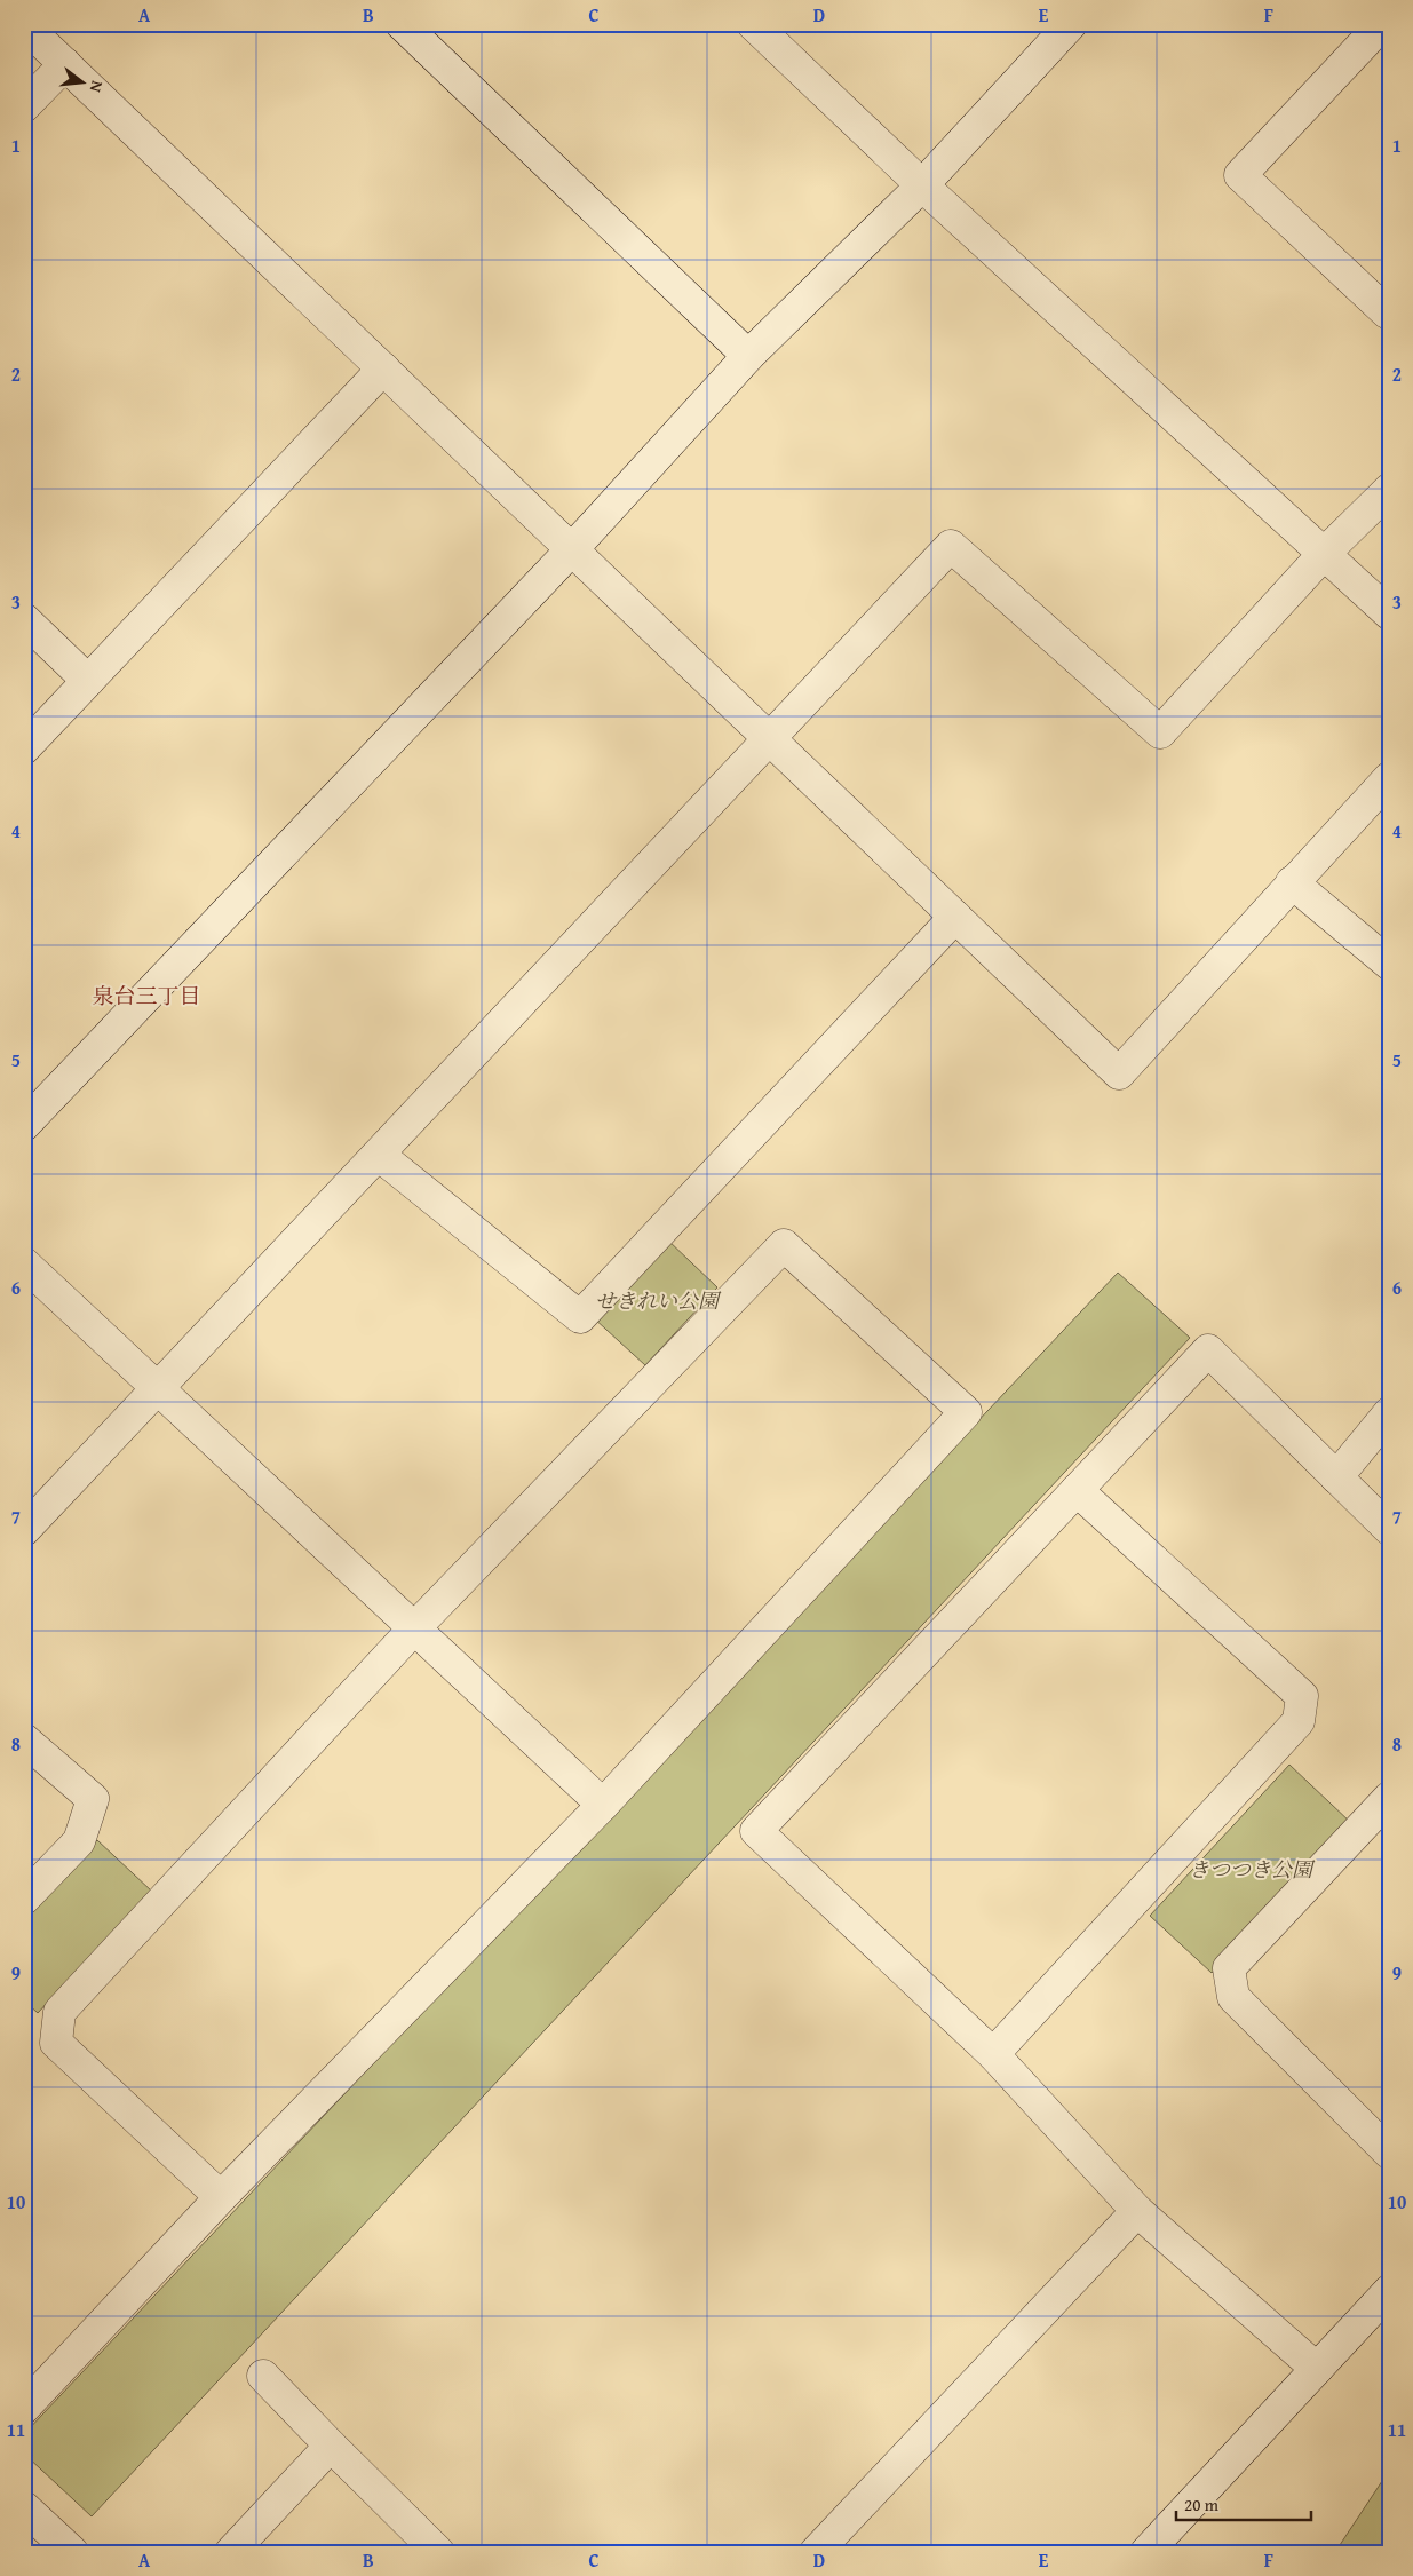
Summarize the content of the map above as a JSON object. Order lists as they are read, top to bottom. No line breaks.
{"districts":["泉台三丁目"],"parks":["せきれい公園","きつつき公園"],"scale_bar":"20 m","north":"right","grid":{"columns":["A","B","C","D","E","F"],"rows":["1","2","3","4","5","6","7","8","9","10","11"]}}
